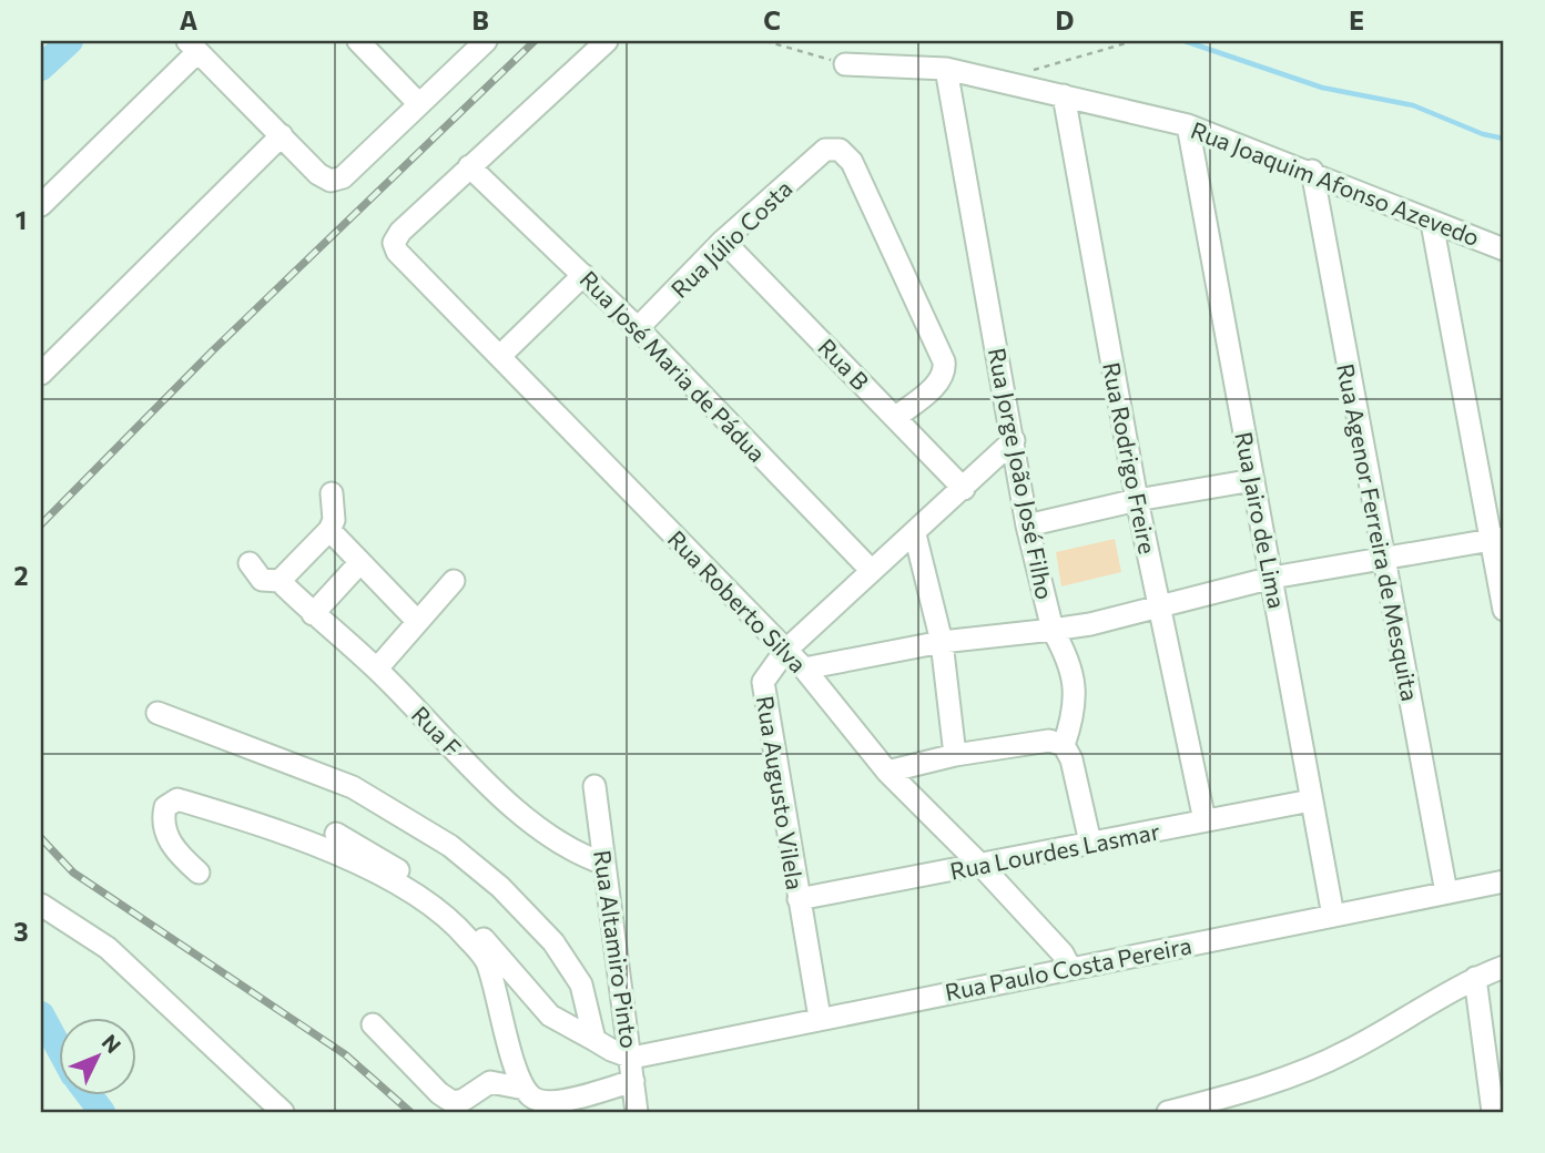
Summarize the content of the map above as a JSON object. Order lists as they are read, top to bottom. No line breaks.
{"streets":{"street":["Rua Joaquim Afonso Azevedo","Rua Júlio Costa","Rua B","Rua José Maria de Pádua","Rua Rodrigo Freire","Rua Jorge João José Filho","Rua Jairo de Lima","Rua Agenor Ferreira de Mesquita","Rua Roberto Silva","Rua F","Rua Augusto Vilela","Rua Lourdes Lasmar","Rua Altamiro Pinto","Rua Paulo Costa Pereira"]},"crossings":[["Rua Joaquim Afonso Azevedo","Rua Rodrigo Freire"],["Rua Joaquim Afonso Azevedo","Rua Jorge João José Filho"],["Rua Joaquim Afonso Azevedo","Rua Jairo de Lima"],["Rua Joaquim Afonso Azevedo","Rua Agenor Ferreira de Mesquita"],["Rua Júlio Costa","Rua B"],["Rua Júlio Costa","Rua José Maria de Pádua"],["Rua B","Rua Augusto Vilela"],["Rua José Maria de Pádua","Rua Roberto Silva"],["Rua José Maria de Pádua","Rua Augusto Vilela"],["Rua Rodrigo Freire","Rua Lourdes Lasmar"],["Rua Jorge João José Filho","Rua Roberto Silva"],["Rua Jorge João José Filho","Rua Augusto Vilela"],["Rua Jairo de Lima","Rua Lourdes Lasmar"],["Rua Jairo de Lima","Rua Paulo Costa Pereira"],["Rua Agenor Ferreira de Mesquita","Rua Paulo Costa Pereira"],["Rua Roberto Silva","Rua Augusto Vilela"],["Rua Roberto Silva","Rua Lourdes Lasmar"],["Rua Roberto Silva","Rua Paulo Costa Pereira"],["Rua F","Rua Altamiro Pinto"],["Rua Augusto Vilela","Rua Lourdes Lasmar"],["Rua Augusto Vilela","Rua Paulo Costa Pereira"],["Rua Altamiro Pinto","Rua Paulo Costa Pereira"]],"north":"top right","grid":{"columns":["A","B","C","D","E"],"rows":["1","2","3"]}}
